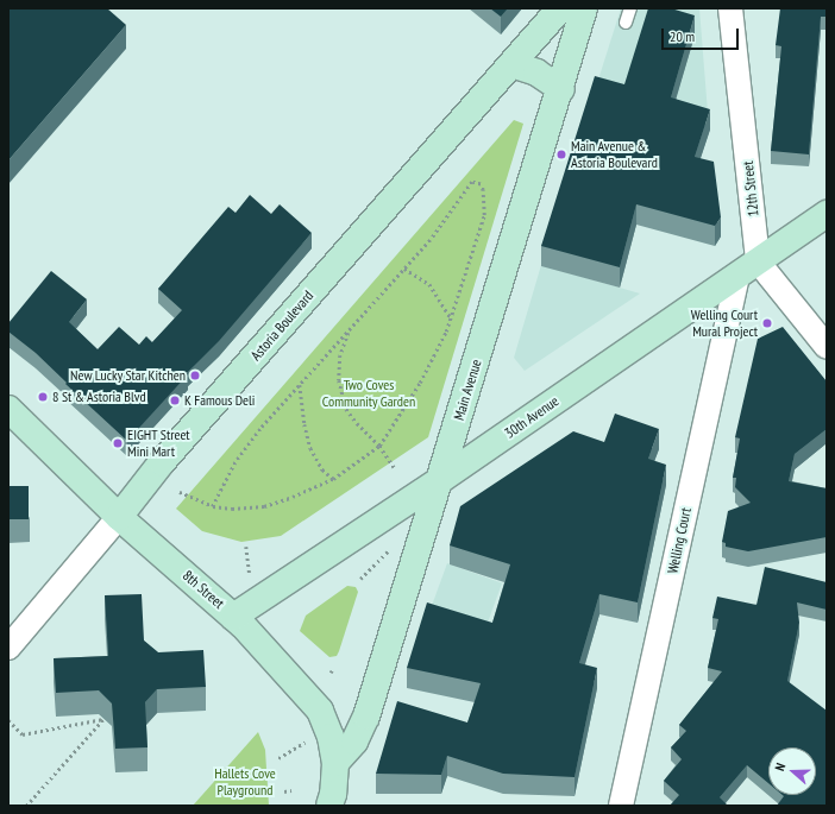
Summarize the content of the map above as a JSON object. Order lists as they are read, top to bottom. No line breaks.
{"streets":{"street":["12th Street","Astoria Boulevard","Main Avenue","30th Avenue","Welling Court","8th Street"]},"crossings":[["12th Street","30th Avenue"],["12th Street","Welling Court"],["Astoria Boulevard","8th Street"],["Main Avenue","30th Avenue"],["Main Avenue","8th Street"],["30th Avenue","Welling Court"],["30th Avenue","8th Street"]],"parks":["Two Coves Community Garden","Hallets Cove Playground"],"places":["Main Avenue & Astoria Boulevard","Welling Court Mural Project","New Lucky Star Kitchen","8 St & Astoria Blvd","K Famous Deli","EIGHT Street Mini Mart"],"scale_bar":"20 m","north":"left"}
